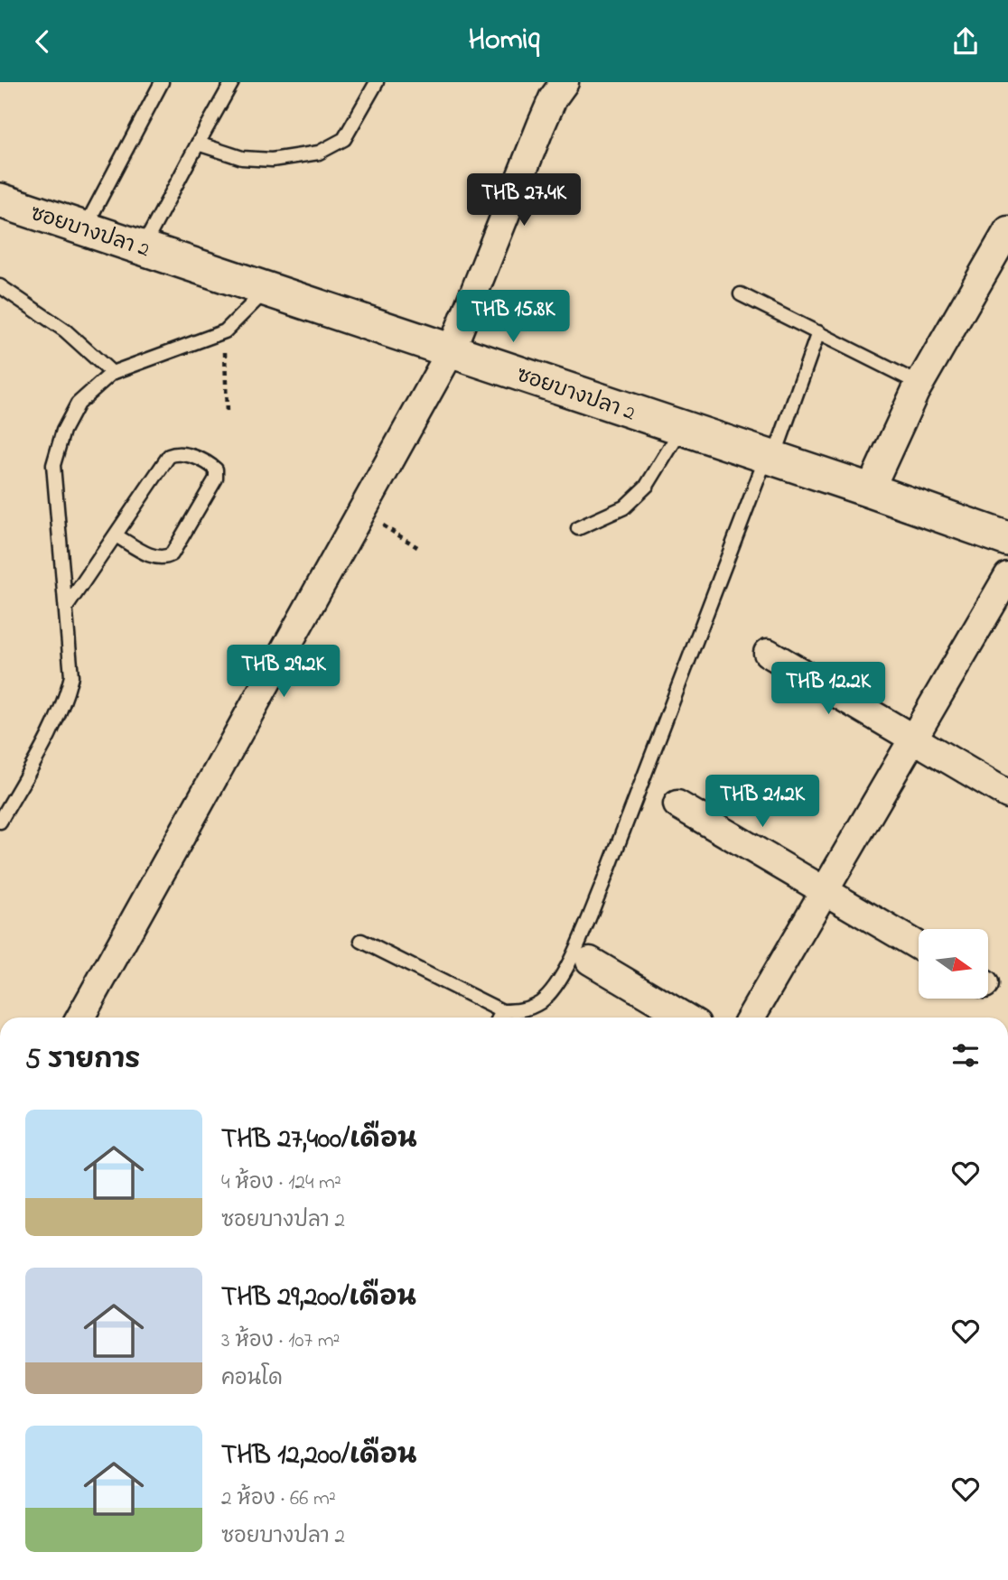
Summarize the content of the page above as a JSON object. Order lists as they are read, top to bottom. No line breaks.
{"streets":{"street":["ซอยบางปลา 2"]},"north":"right","page":{"header":"Homiq","price":["THB 27.4K","THB 15.8K","THB 29.2K","THB 12.2K","THB 21.2K"],"heading":"5 รายการ","list":[{"name":"THB 27,400/เดือน","note":"4 ห้อง · 124 m² · ซอยบางปลา 2"},{"name":"THB 29,200/เดือน","note":"3 ห้อง · 107 m² · คอนโด"},{"name":"THB 12,200/เดือน","note":"2 ห้อง · 66 m² · ซอยบางปลา 2"}]}}
